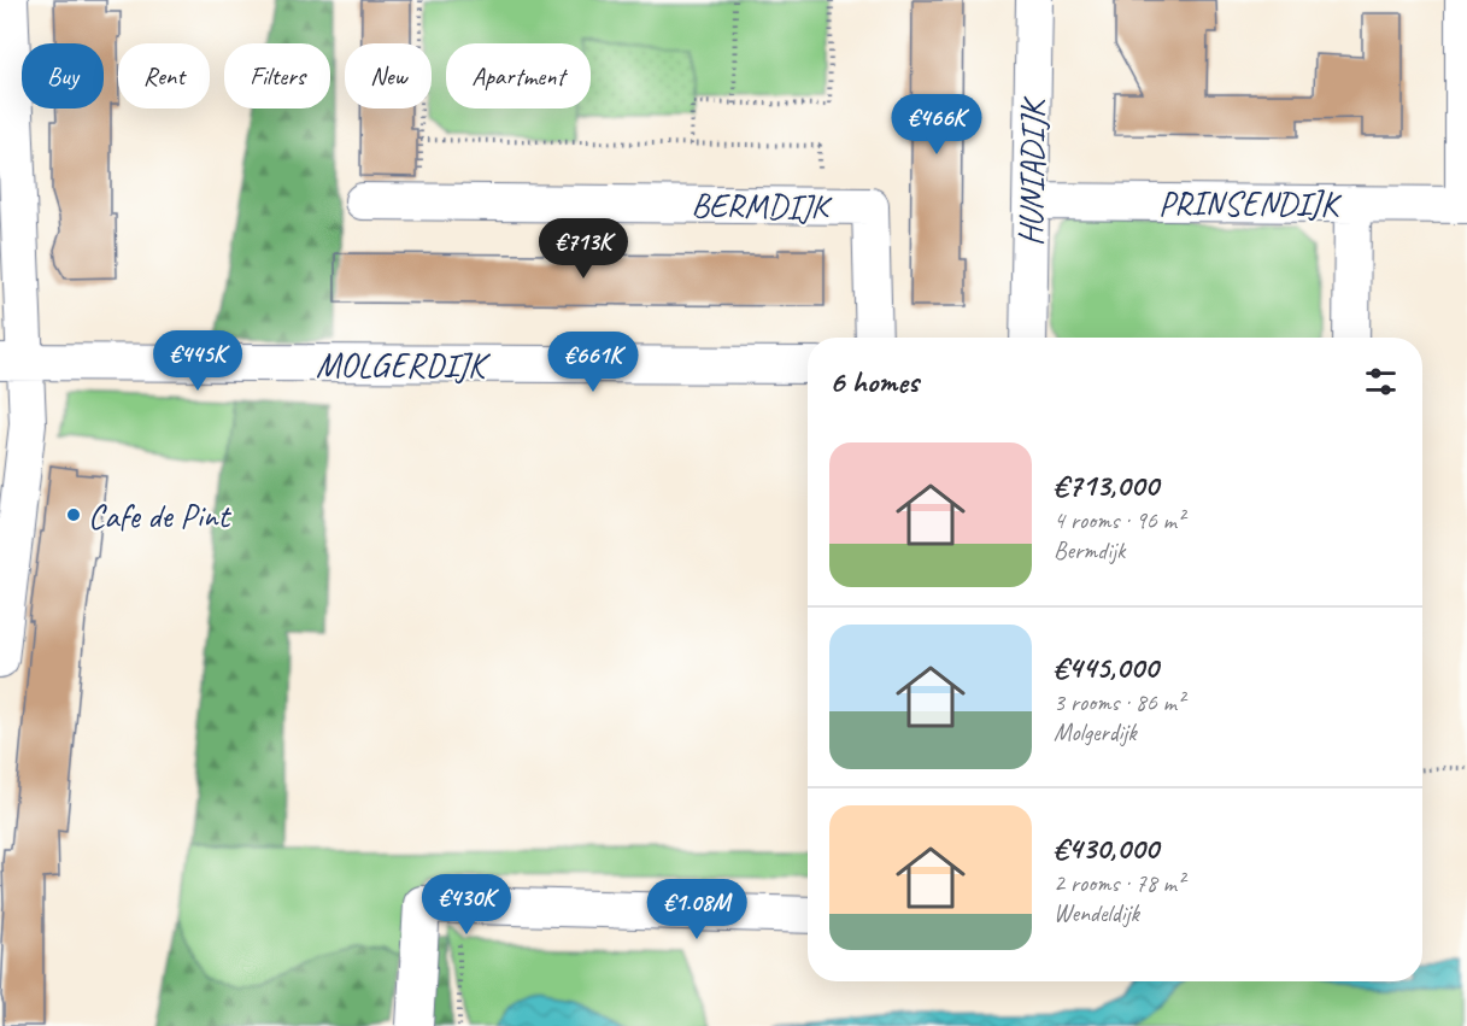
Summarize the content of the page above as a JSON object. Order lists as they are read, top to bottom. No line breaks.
{"streets":{"street":["HUNIADIJK","PRINSENDIJK","BERMDIJK","MOLGERDIJK"]},"crossings":[["HUNIADIJK","PRINSENDIJK"]],"places":["Cafe de Pint"],"page":{"chip":["Buy","Rent","Filters","New","Apartment"],"price":["€466K","€713K","€445K","€661K","€430K","€1.08M"],"heading":"6 homes","list":[{"name":"€713,000","note":"4 rooms · 96 m² · Bermdijk"},{"name":"€445,000","note":"3 rooms · 86 m² · Molgerdijk"},{"name":"€430,000","note":"2 rooms · 78 m² · Wendeldijk"}]}}
